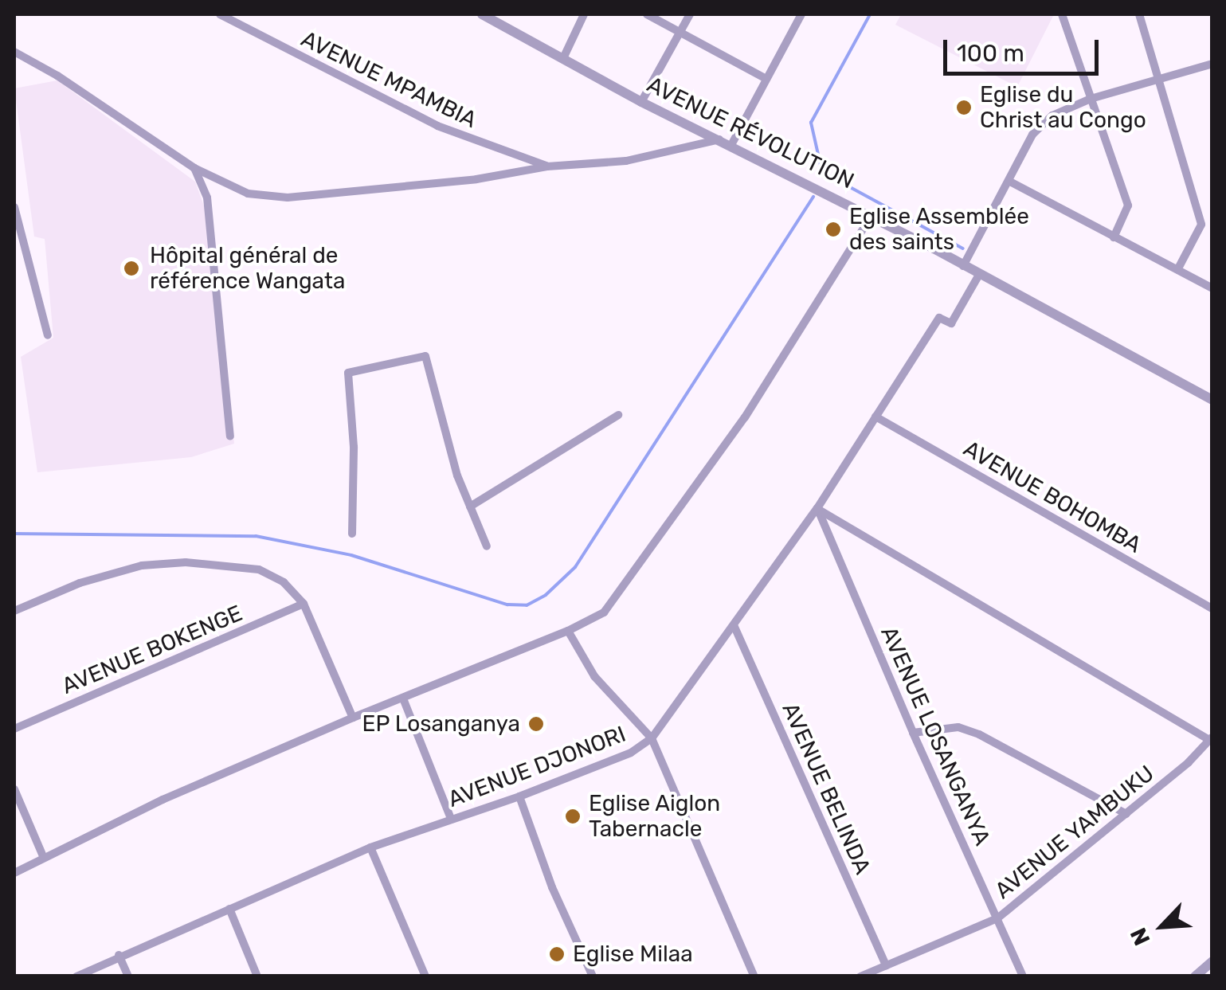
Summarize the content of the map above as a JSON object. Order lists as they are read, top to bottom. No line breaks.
{"streets":{"street":["AVENUE MPAMBIA","AVENUE RÉVOLUTION","AVENUE BOHOMBA","AVENUE BOKENGE","AVENUE LOSANGANYA","AVENUE DJONORI","AVENUE BELINDA","AVENUE YAMBUKU"]},"crossings":[["AVENUE RÉVOLUTION","AVENUE DJONORI"],["AVENUE BOHOMBA","AVENUE DJONORI"],["AVENUE LOSANGANYA","AVENUE DJONORI"],["AVENUE LOSANGANYA","AVENUE YAMBUKU"],["AVENUE DJONORI","AVENUE BELINDA"],["AVENUE BELINDA","AVENUE YAMBUKU"]],"places":["Eglise du Christ au Congo","Eglise Assemblée des saints","Hôpital général de référence Wangata","EP Losanganya","Eglise Aiglon Tabernacle","Eglise Milaa"],"scale_bar":"100 m","north":"bottom left"}
